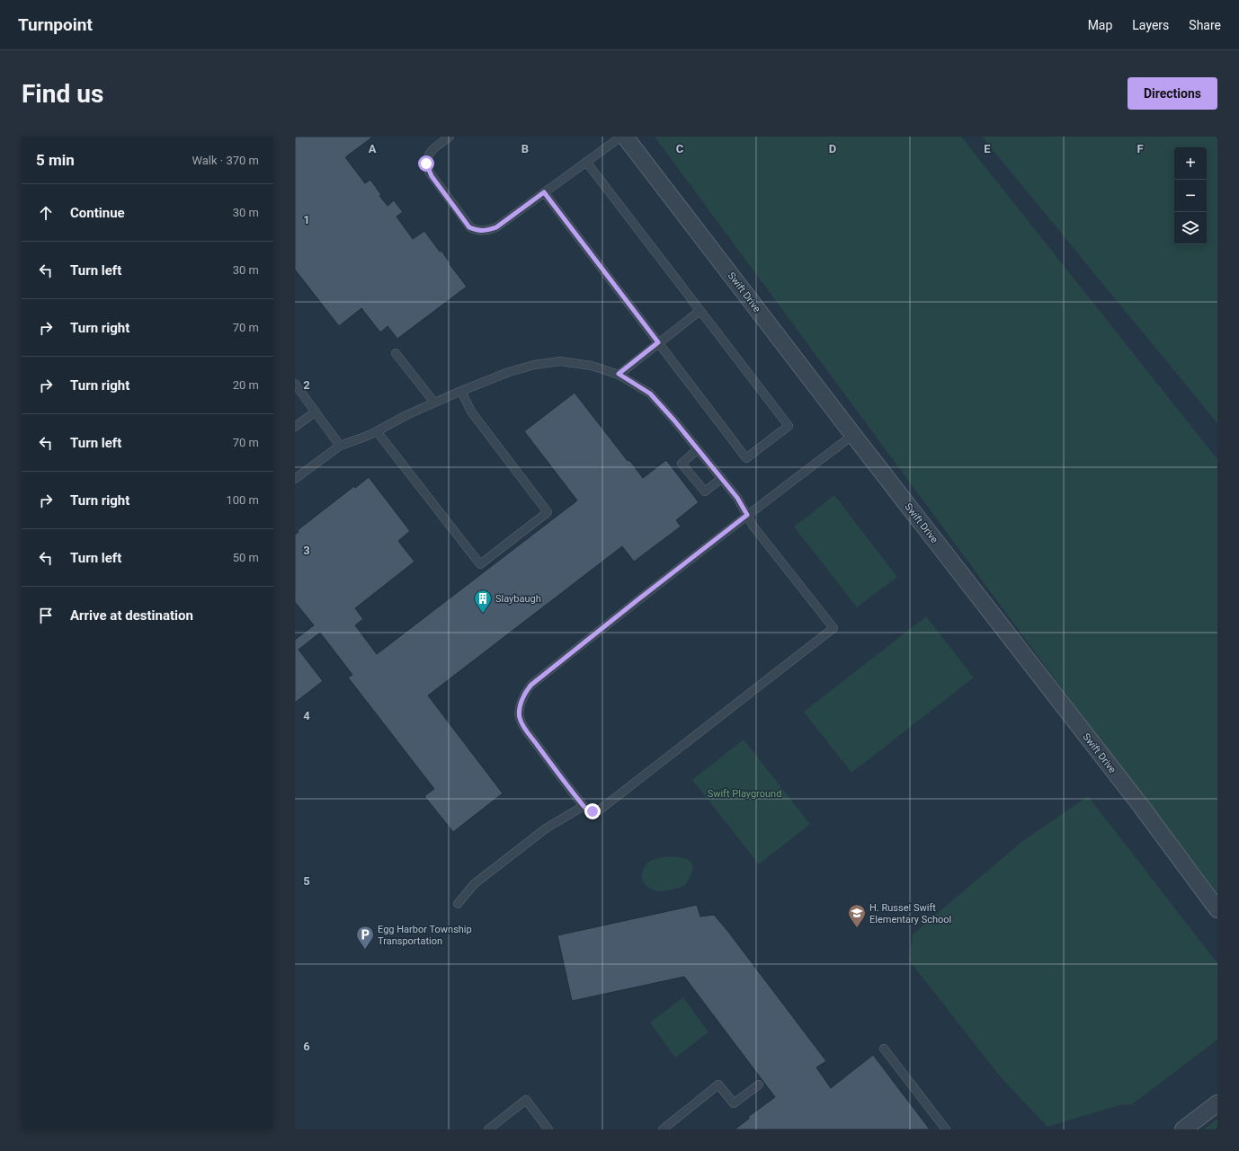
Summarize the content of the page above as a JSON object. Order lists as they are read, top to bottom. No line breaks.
{"streets":{"street":["Swift Drive"]},"parks":["Swift Playground"],"places":{"building":["Slaybaugh"],"school or university":["H. Russel Swift Elementary School"],"parking":["Egg Harbor Township Transportation"]},"page":{"header":"Turnpoint","nav":["Map","Layers","Share"],"buttons":"Directions","title":"Find us","heading":["5 min","Walk · 370 m"],"map_buttons":["+","−"],"list":[["Continue","30 m"],["Turn left","30 m"],["Turn right","70 m"],["Turn right","20 m"],["Turn left","70 m"],["Turn right","100 m"],["Turn left","50 m"],"Arrive at destination"]},"grid":{"columns":["A","B","C","D","E","F"],"rows":["1","2","3","4","5","6"]}}
